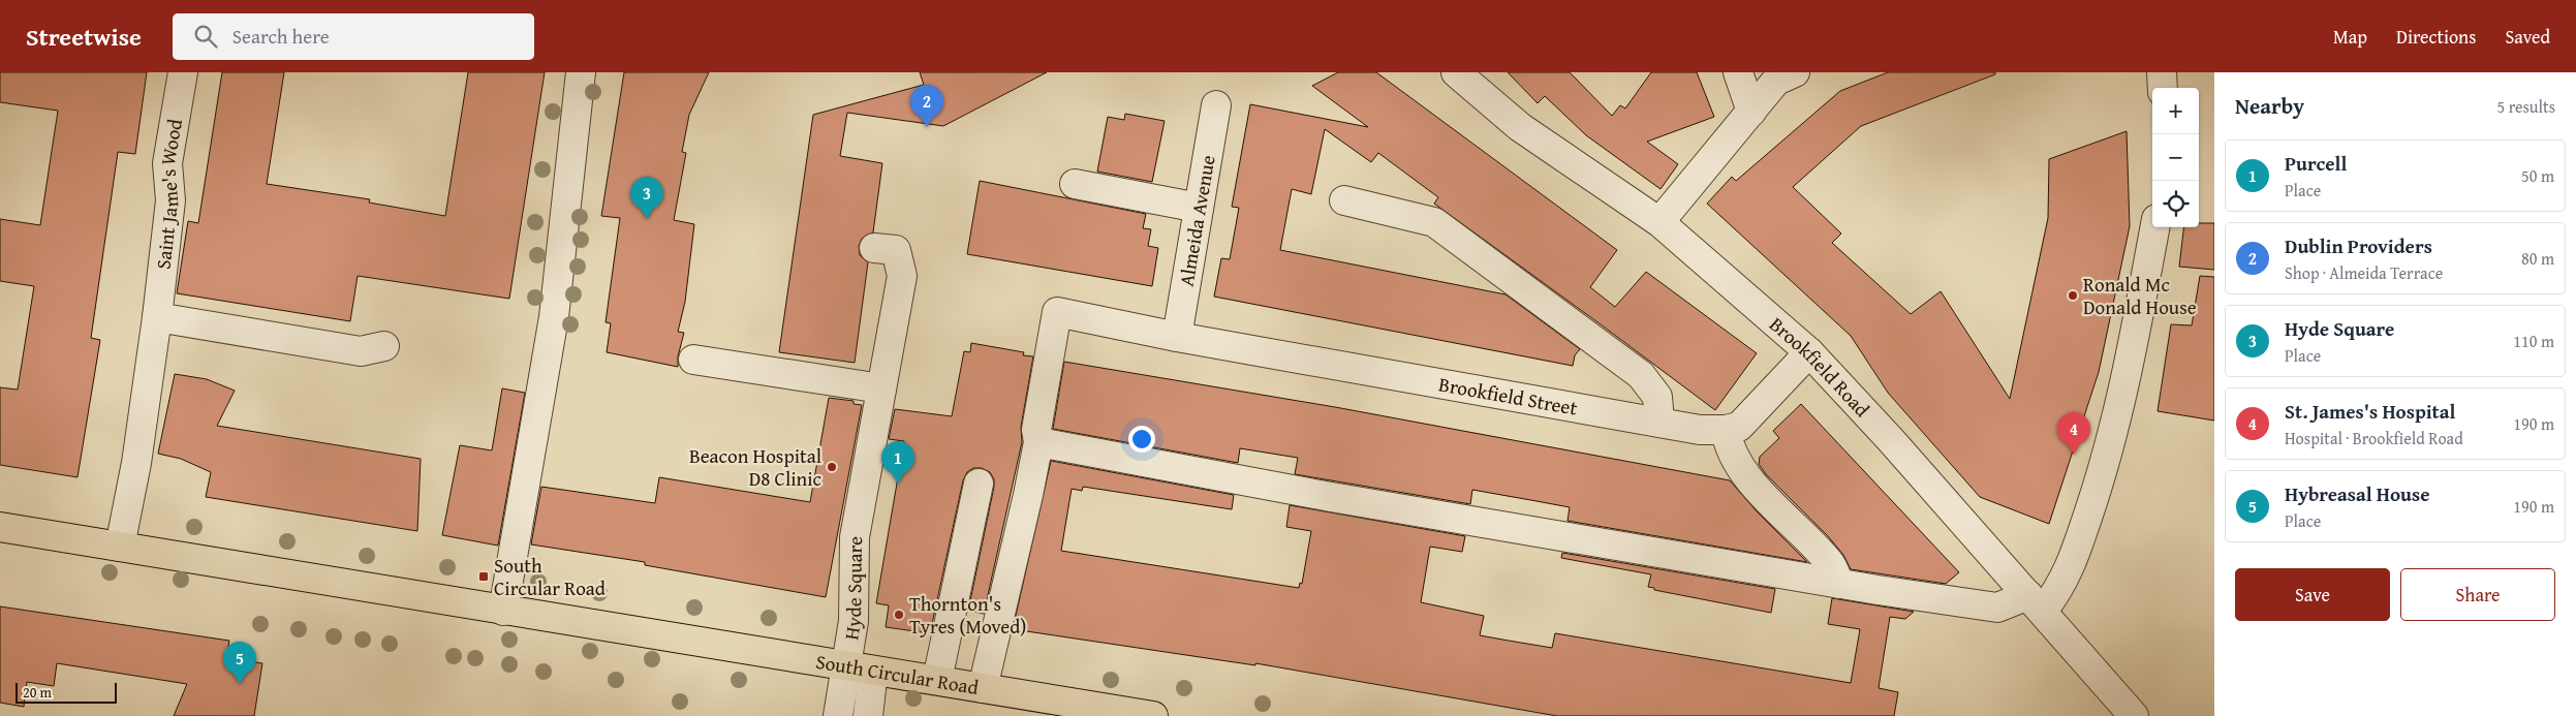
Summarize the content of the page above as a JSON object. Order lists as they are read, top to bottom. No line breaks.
{"streets":{"main road":["South Circular Road"],"street":["Saint Jame's Wood","Almeida Avenue","Brookfield Road","Brookfield Street","Hyde Square"]},"crossings":[["Saint Jame's Wood","South Circular Road"],["Almeida Avenue","Brookfield Street"],["Hyde Square","South Circular Road"]],"places":{"other":["Ronald Mc Donald House","Beacon Hospital D8 Clinic","Thornton's Tyres (Moved)"],"transit":["South Circular Road"]},"scale_bar":"20 m","page":{"header":"Streetwise","search":"Search here","nav":["Map","Directions","Saved"],"heading":["Nearby","5 results"],"pins":["2","3","4","1","5"],"map_buttons":["+","−"],"list":[{"mark":"1","name":"Purcell","note":"Place","value":"50 m"},{"mark":"2","name":"Dublin Providers","note":"Shop · Almeida Terrace","value":"80 m"},{"mark":"3","name":"Hyde Square","note":"Place","value":"110 m"},{"mark":"4","name":"St. James's Hospital","note":"Hospital · Brookfield Road","value":"190 m"},{"mark":"5","name":"Hybreasal House","note":"Place","value":"190 m"}],"buttons":["Save","Share"],"scale":"20 m"}}
